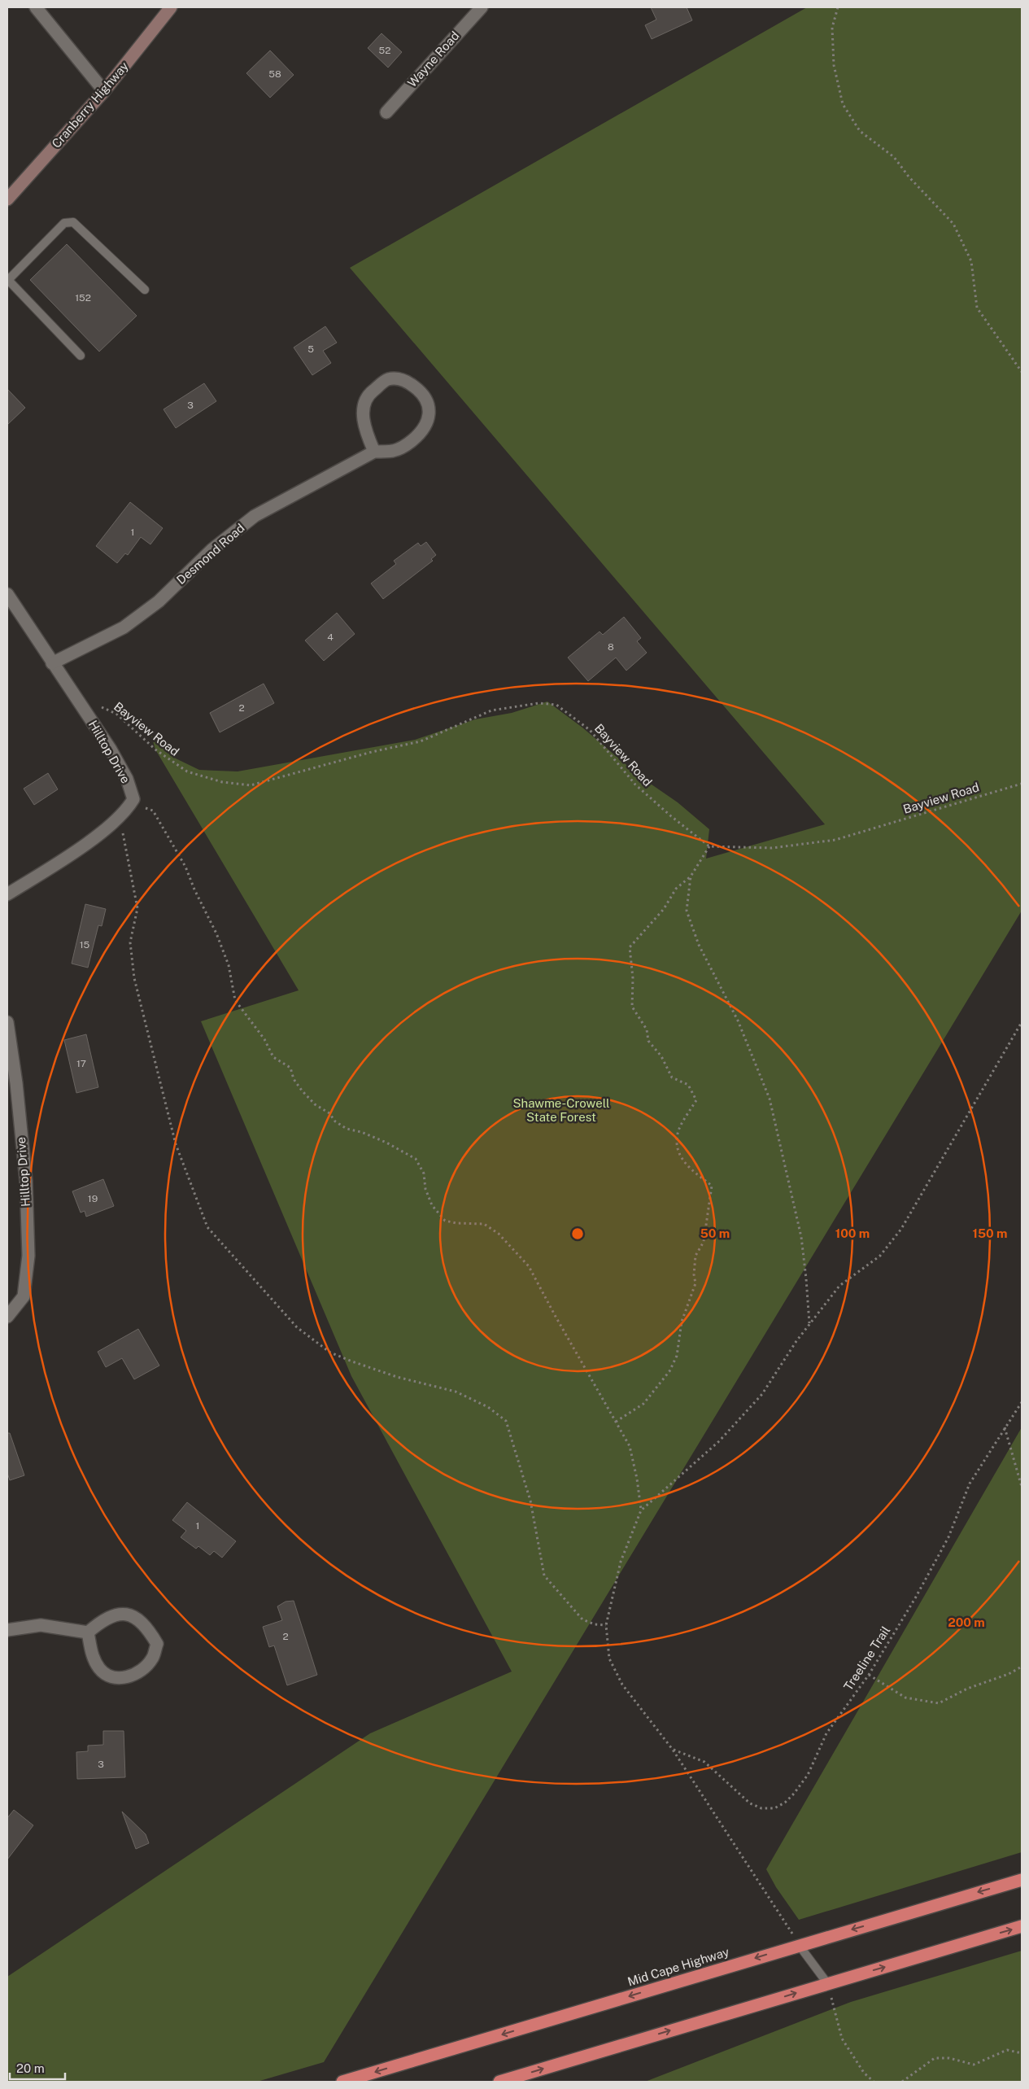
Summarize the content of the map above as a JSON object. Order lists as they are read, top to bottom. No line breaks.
{"streets":{"highway":["Mid Cape Highway"],"main road":["Cranberry Highway"],"street":["Wayne Road","Desmond Road","Hilltop Drive"],"path":["Bayview Road","Treeline Trail"]},"crossings":[["Desmond Road","Hilltop Drive"],["Bayview Road","Hilltop Drive"]],"parks":["Shawme-Crowell State Forest"],"house_numbers":["52","58","152","5","3","1","4","8","2","15","17","19","1","2","3"],"scale_bar":"20 m","rings":["50 m","100 m","150 m","200 m"]}
